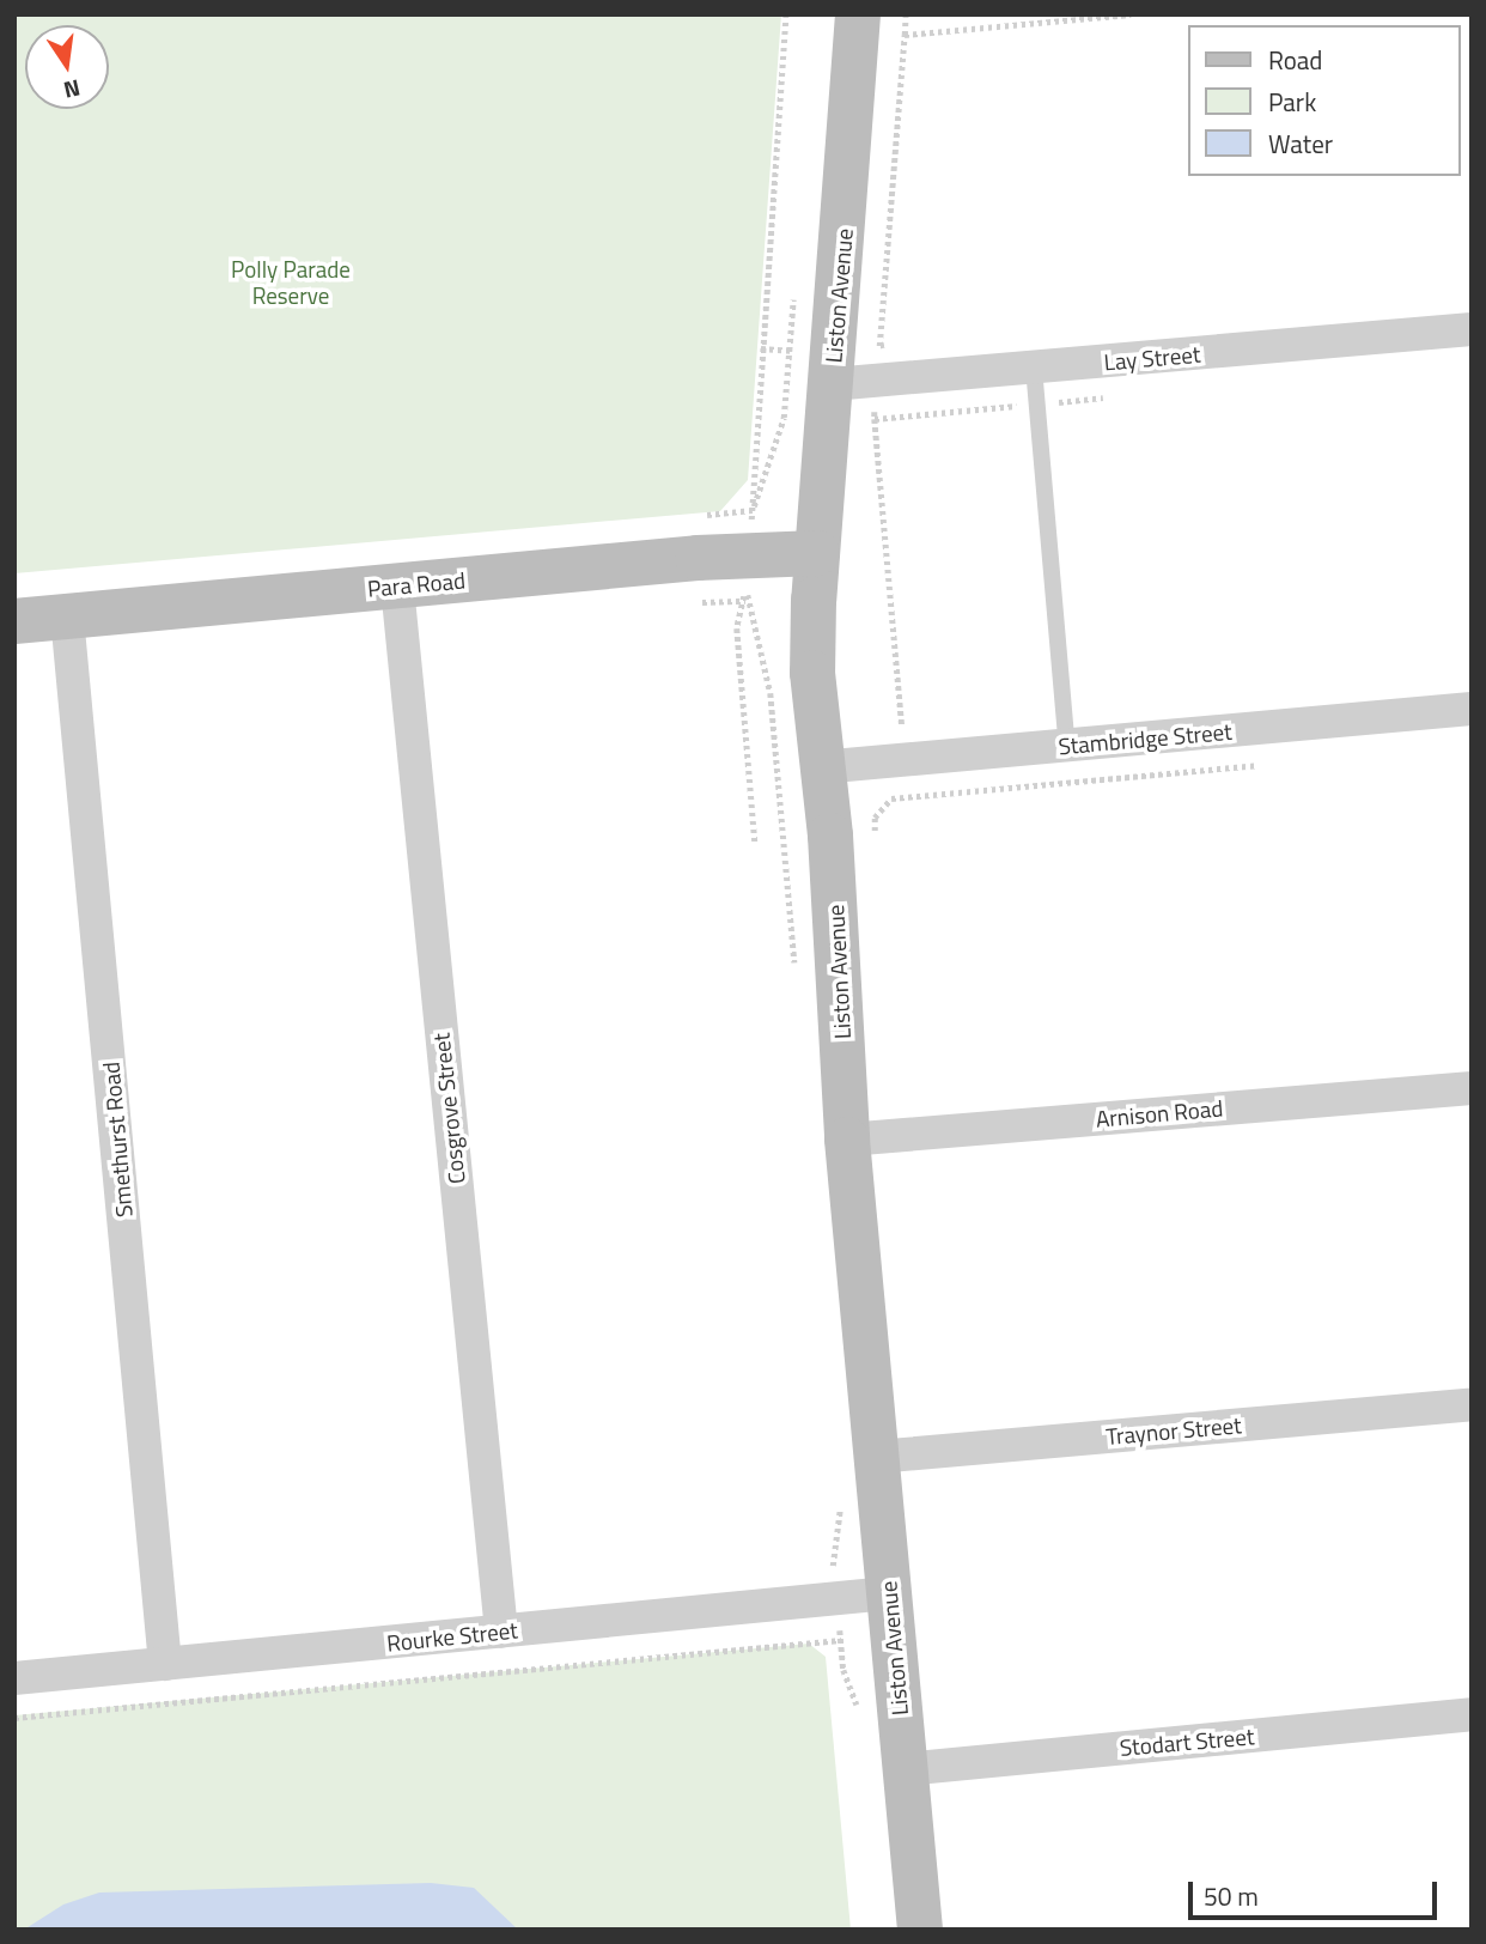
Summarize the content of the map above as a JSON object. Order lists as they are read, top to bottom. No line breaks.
{"streets":{"street":["Liston Avenue","Lay Street","Para Road","Stambridge Street","Cosgrove Street","Arnison Road","Smethurst Road","Traynor Street","Rourke Street","Stodart Street"]},"crossings":[["Liston Avenue","Lay Street"],["Liston Avenue","Para Road"],["Liston Avenue","Stambridge Street"],["Liston Avenue","Arnison Road"],["Liston Avenue","Traynor Street"],["Liston Avenue","Rourke Street"],["Liston Avenue","Stodart Street"],["Para Road","Cosgrove Street"],["Para Road","Smethurst Road"],["Cosgrove Street","Rourke Street"],["Smethurst Road","Rourke Street"]],"parks":["Polly Parade Reserve"],"legend":["Road","Park","Water"],"scale_bar":"50 m","north":"bottom"}
